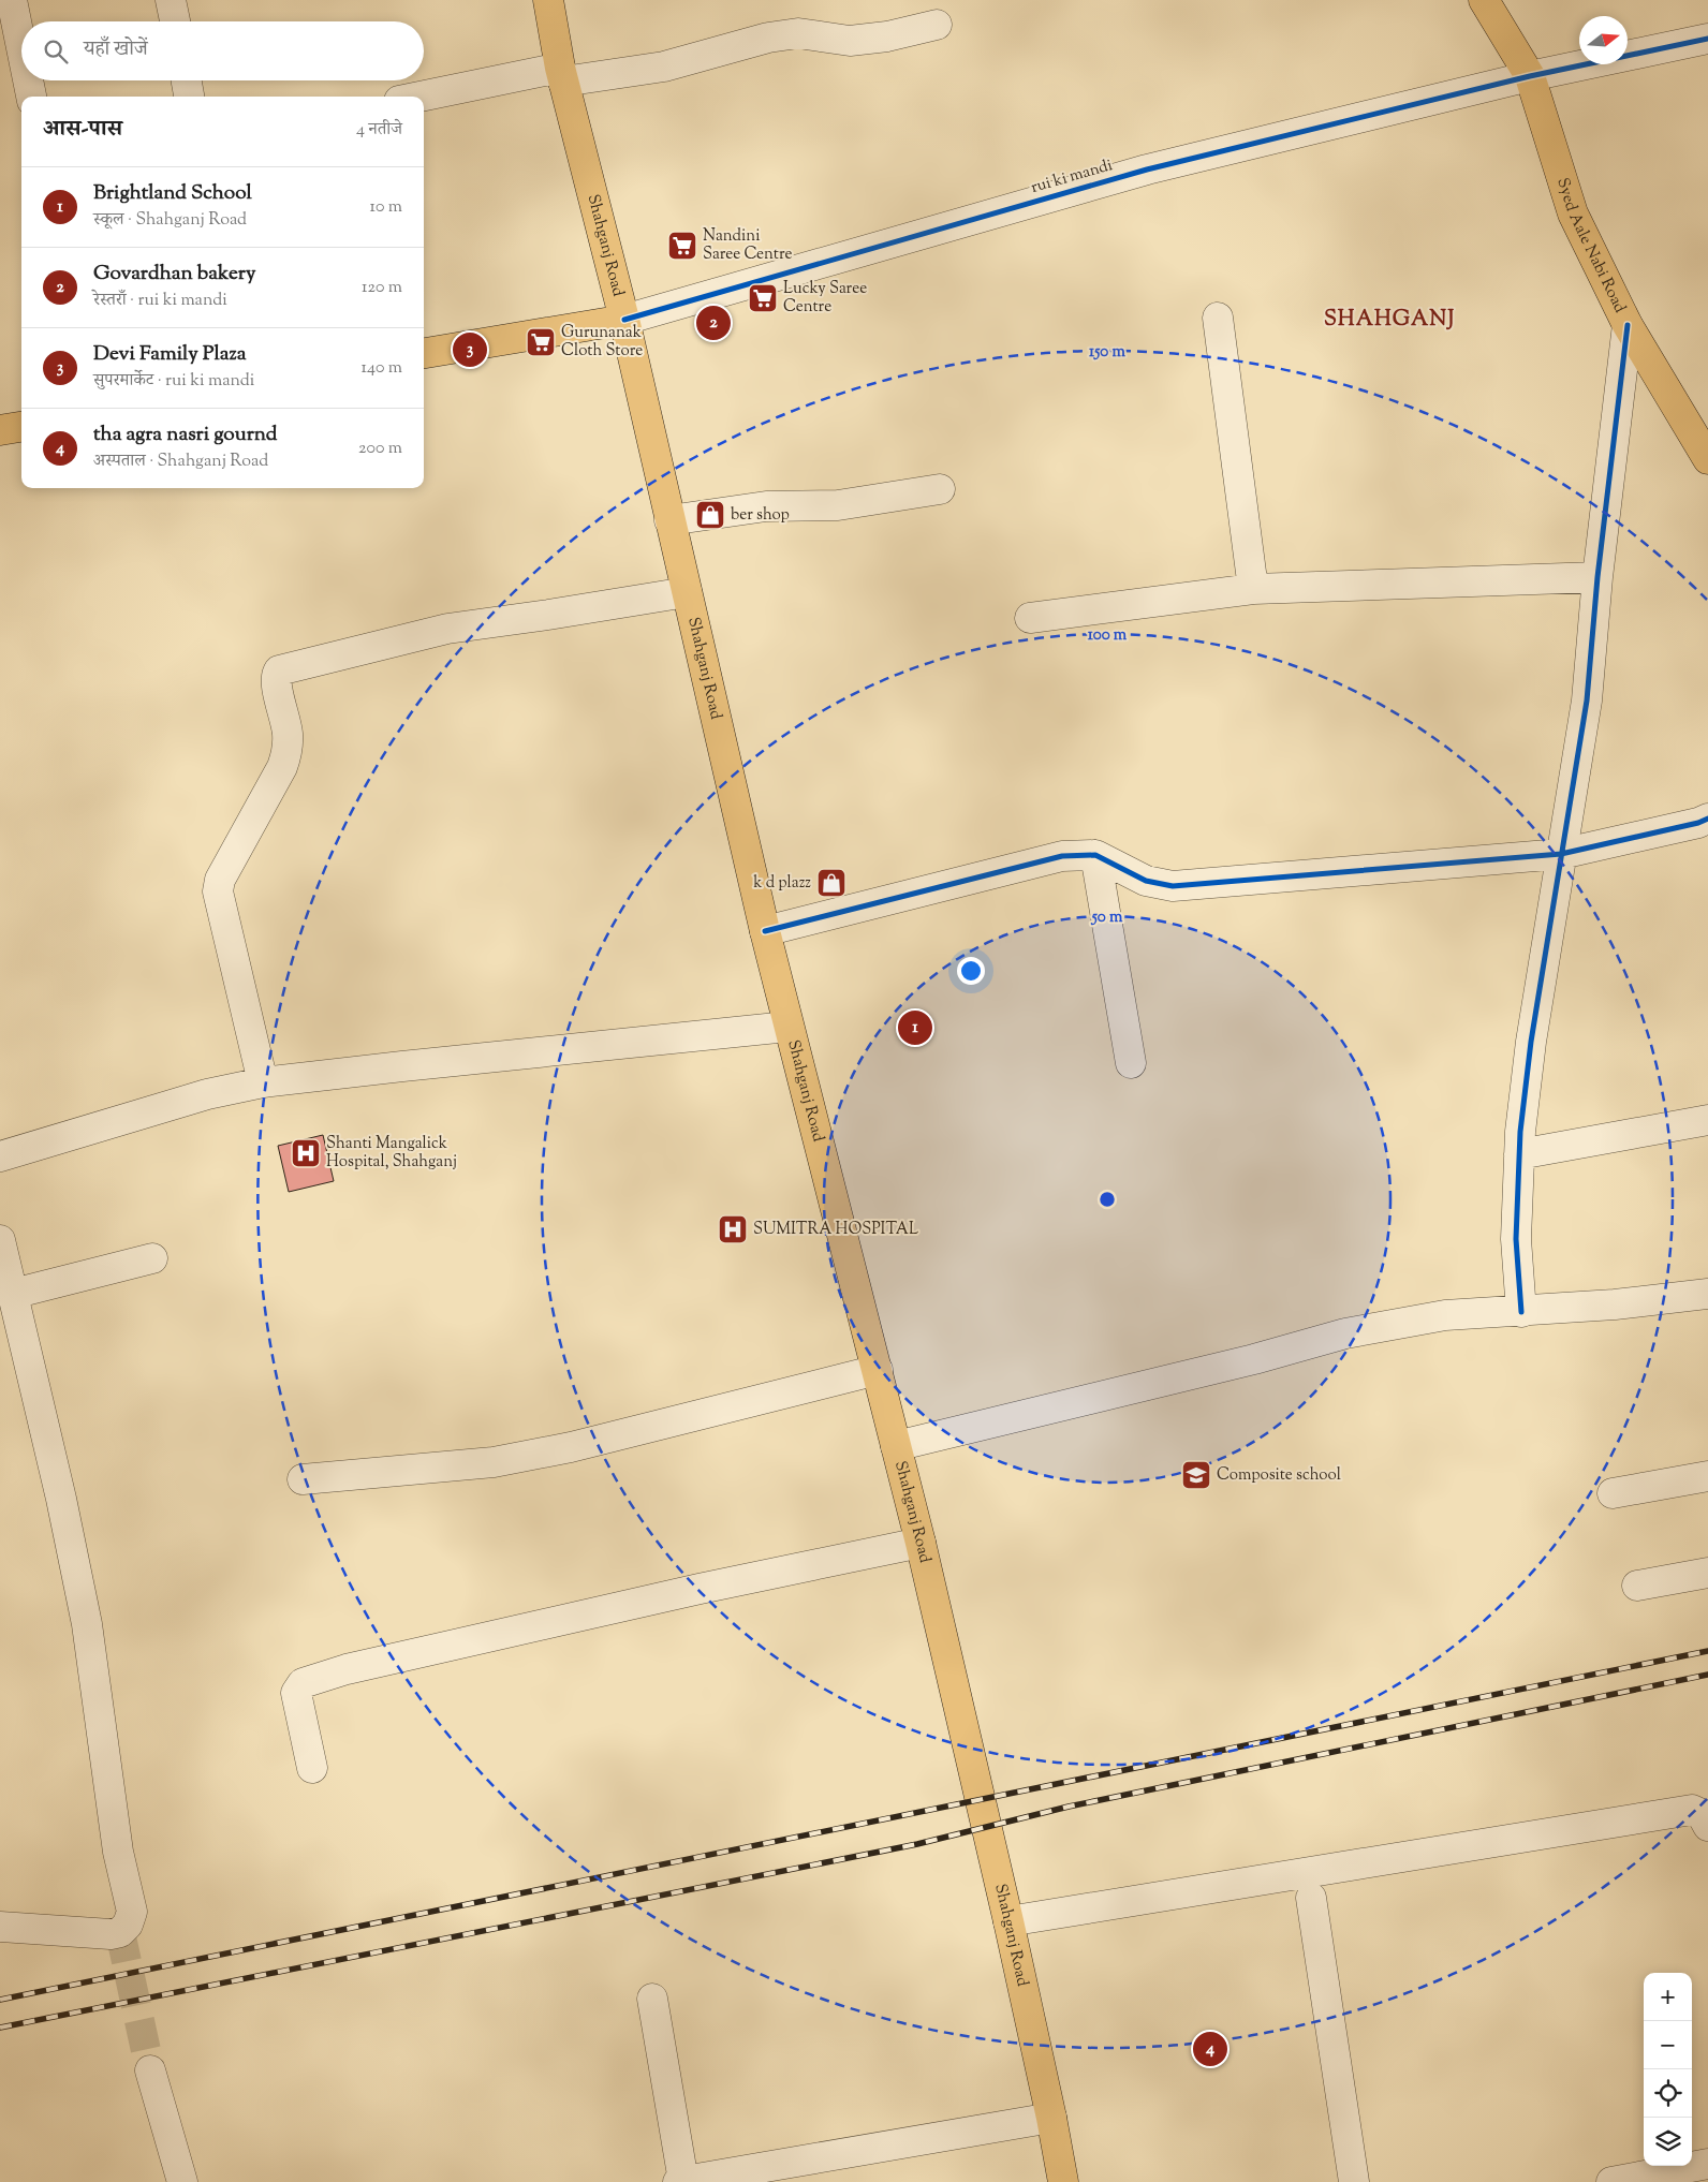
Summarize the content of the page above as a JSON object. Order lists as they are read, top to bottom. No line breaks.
{"streets":{"main road":["rui ki mandi","Syed Aale Nabi Road","Shahganj Road"]},"crossings":[["rui ki mandi","Syed Aale Nabi Road"],["rui ki mandi","Shahganj Road"]],"districts":["SHAHGANJ"],"places":{"supermarket":["Nandini Saree Centre","Lucky Saree Centre","Gurunanak Cloth Store"],"shop":["ber shop","k d plazz"],"hospital":["Shanti Mangalick Hospital, Shahganj","SUMITRA HOSPITAL"],"school or university":["Composite school"]},"north":"right","page":{"search":"यहाँ खोजें","heading":["आस-पास","4 नतीजे"],"list":[{"mark":"1","name":"Brightland School","note":"स्कूल · Shahganj Road","value":"10 m"},{"mark":"2","name":"Govardhan bakery","note":"रेस्तराँ · rui ki mandi","value":"120 m"},{"mark":"3","name":"Devi Family Plaza","note":"सुपरमार्केट · rui ki mandi","value":"140 m"},{"mark":"4","name":"tha agra nasri gournd","note":"अस्पताल · Shahganj Road","value":"200 m"}],"pins":["2","3","1","4"],"map_buttons":["+","−"]},"rings":["150 m","100 m","50 m"]}
